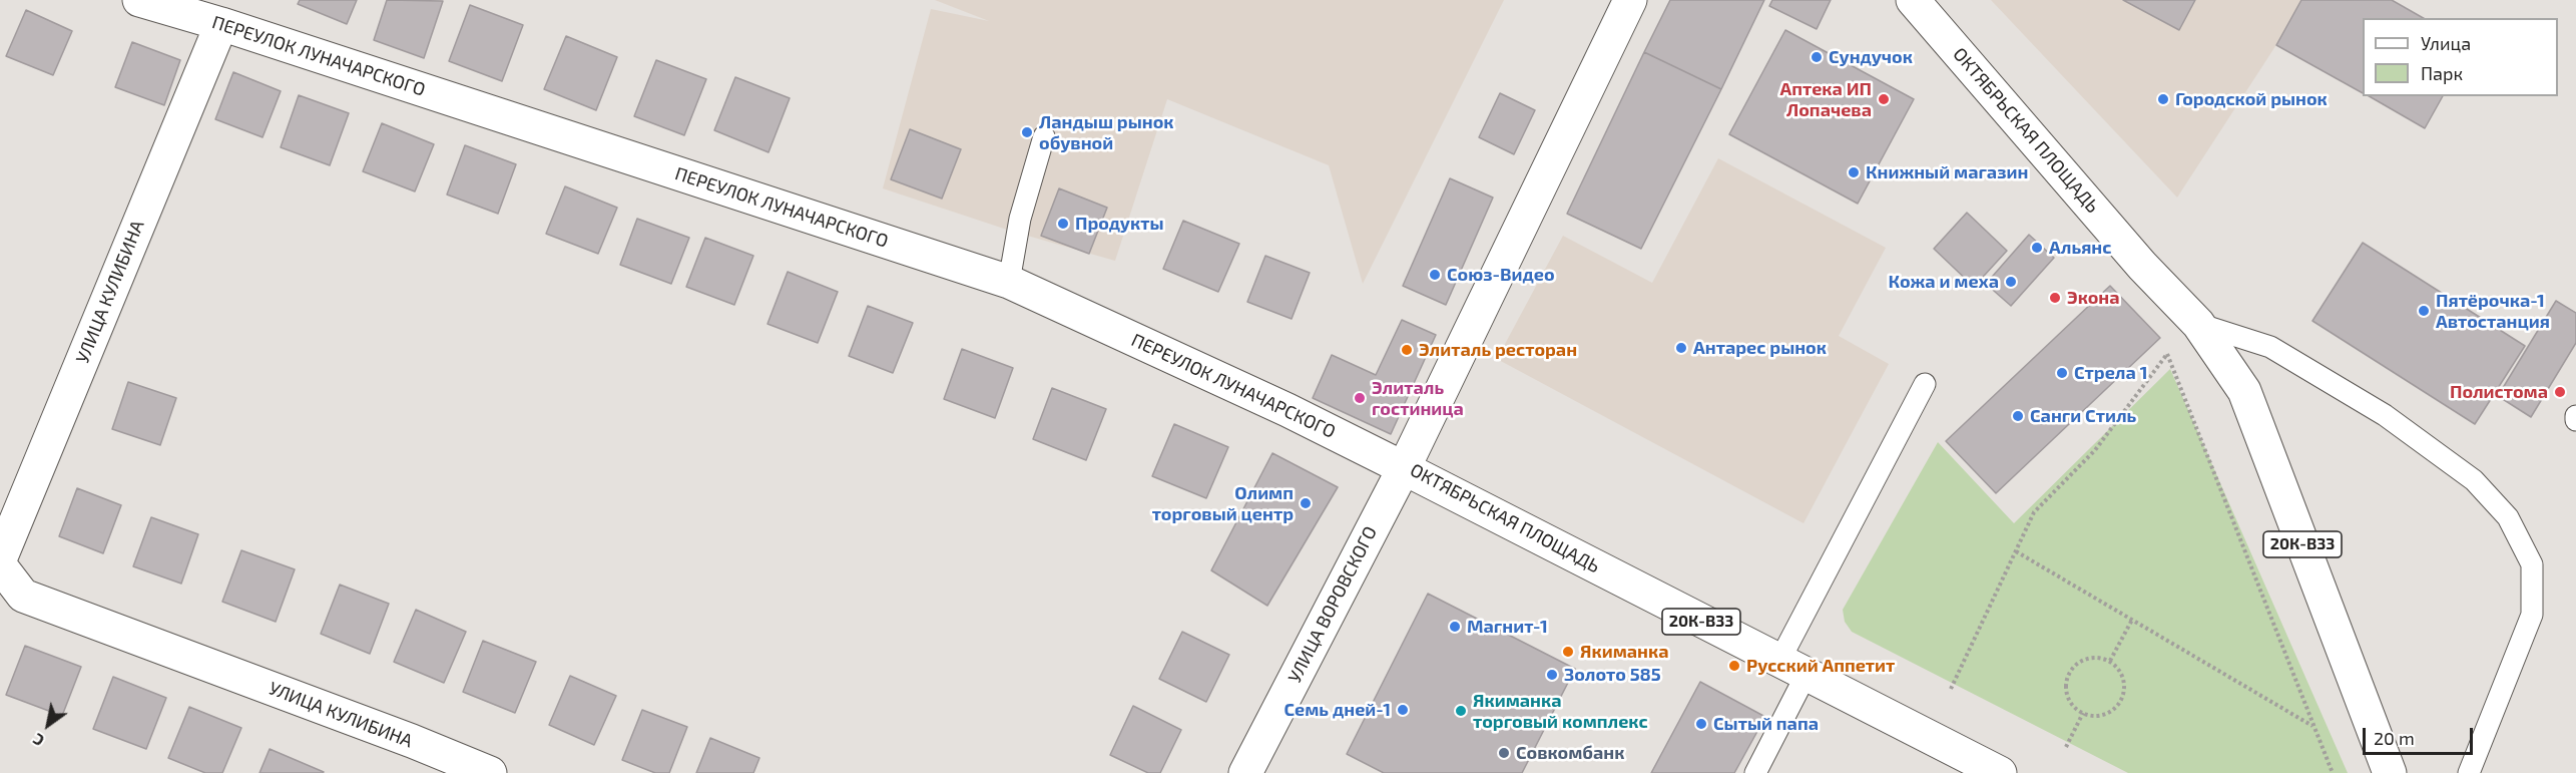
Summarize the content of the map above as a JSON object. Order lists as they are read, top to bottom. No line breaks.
{"streets":{"street":["ПЕРЕУЛОК ЛУНАЧАРСКОГО","ОКТЯБРЬСКАЯ ПЛОЩАДЬ","УЛИЦА КУЛИБИНА","20К-В33","УЛИЦА ВОРОВСКОГО"]},"crossings":[["ПЕРЕУЛОК ЛУНАЧАРСКОГО","ОКТЯБРЬСКАЯ ПЛОЩАДЬ"],["ПЕРЕУЛОК ЛУНАЧАРСКОГО","УЛИЦА КУЛИБИНА"],["ПЕРЕУЛОК ЛУНАЧАРСКОГО","УЛИЦА ВОРОВСКОГО"],["ОКТЯБРЬСКАЯ ПЛОЩАДЬ","УЛИЦА ВОРОВСКОГО"]],"places":["Сундучок","Аптека ИП Лопачева","Городской рынок","Ландыш рынок обувной","Книжный магазин","Продукты","Альянс","Союз-Видео","Кожа и меха","Экона","Пятёрочка-1 Автостанция","Антарес рынок","Элиталь ресторан","Стрела 1","Полистома","Элиталь гостиница","Санги Стиль","Олимп торговый центр","Магнит-1","Якиманка","Русский Аппетит","Золото 585","Семь дней-1","Якиманка торговый комплекс","Сытый папа","Совкомбанк"],"legend":["Улица","Парк"],"scale_bar":"20 m","north":"bottom left"}
